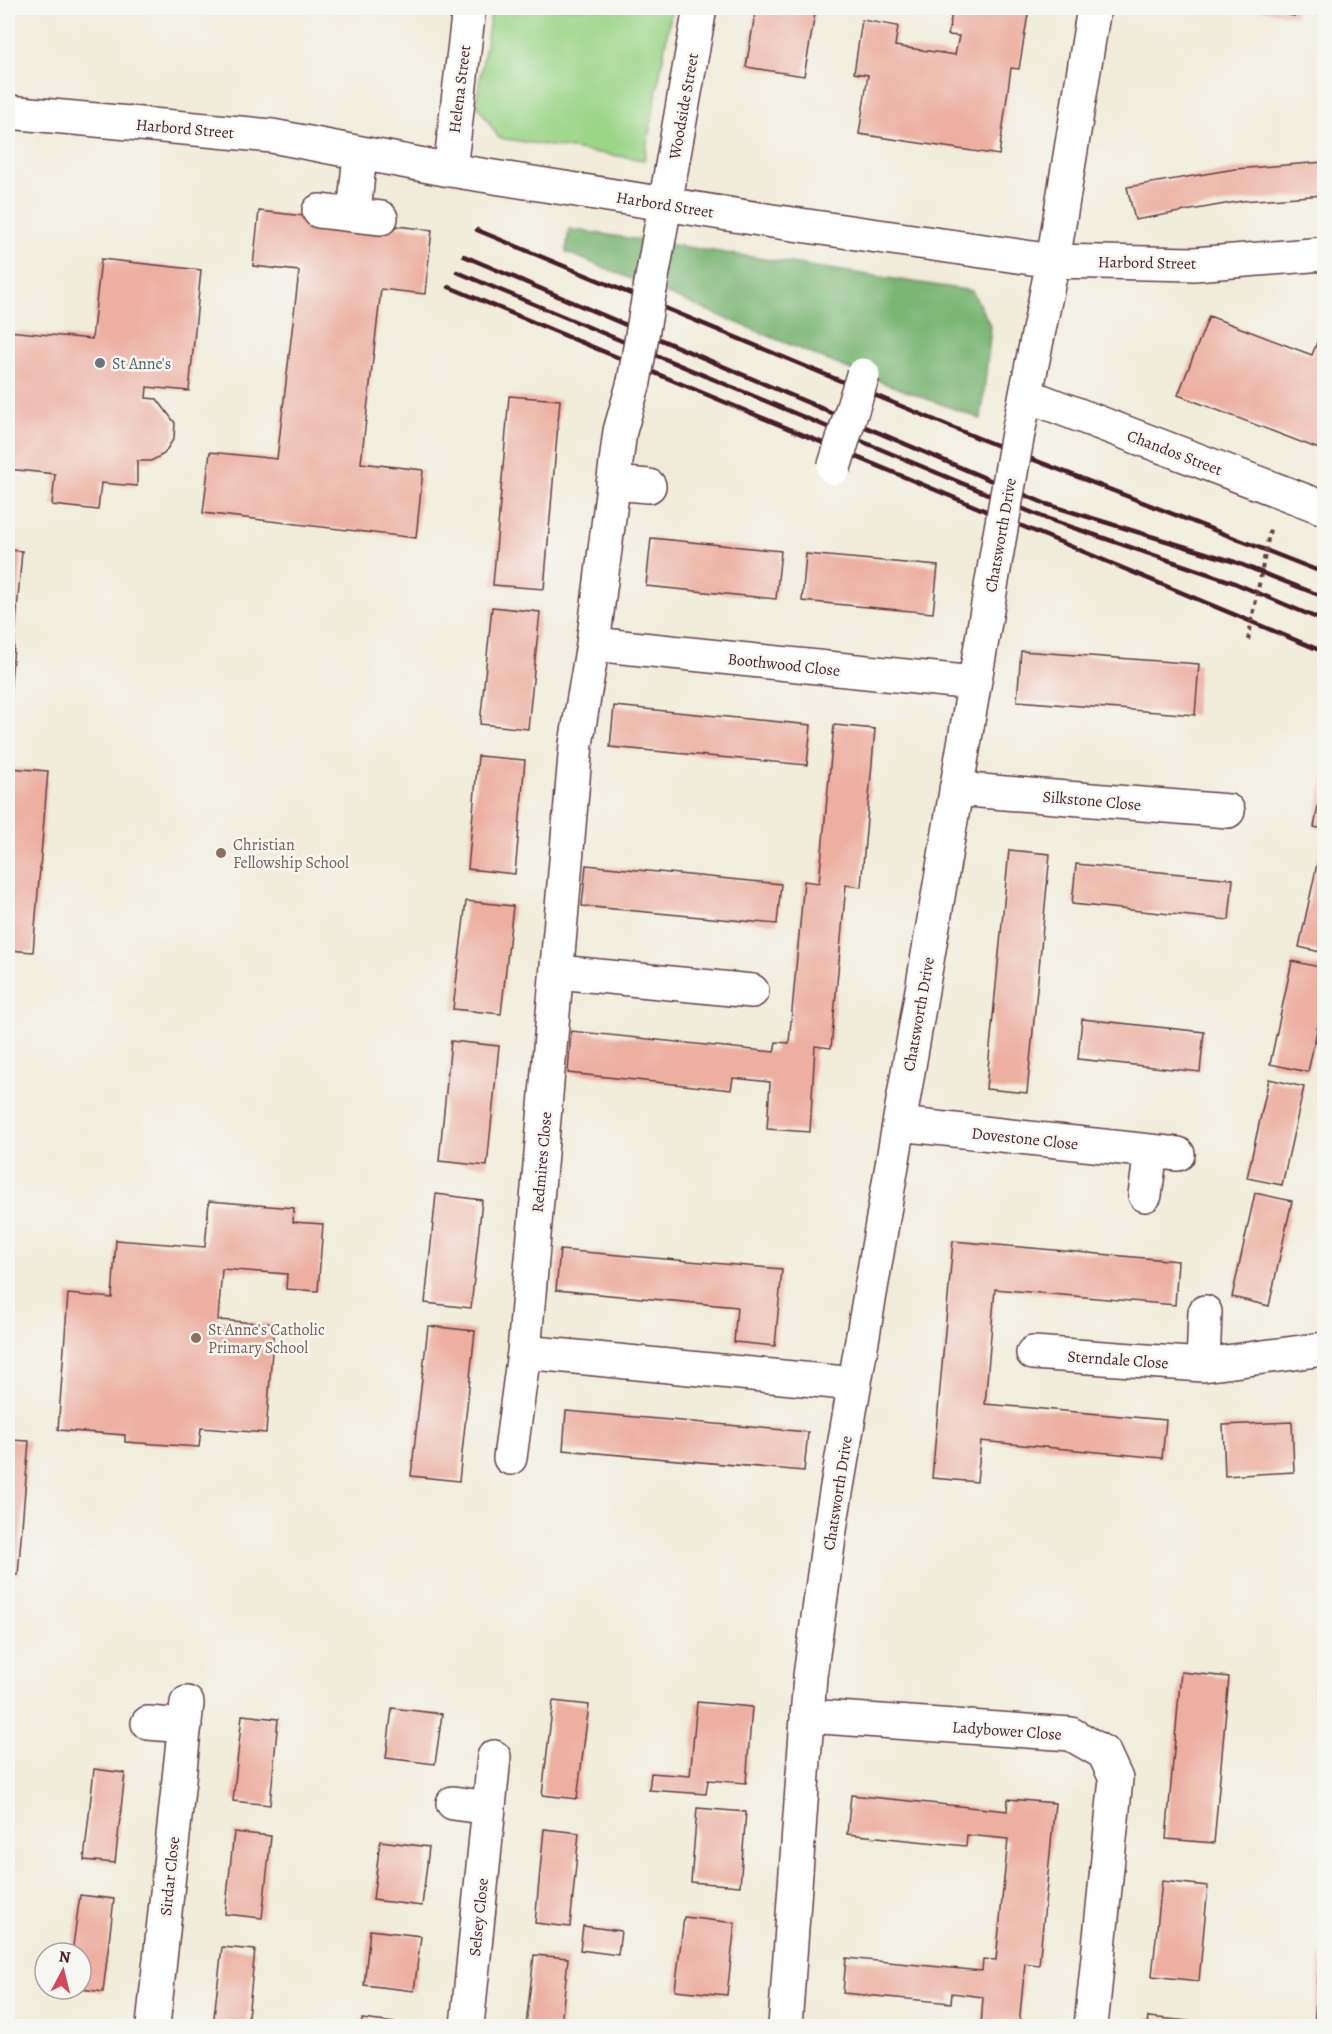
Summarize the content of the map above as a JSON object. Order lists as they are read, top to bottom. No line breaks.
{"streets":{"street":["Helena Street","Woodside Street","Harbord Street","Chandos Street","Chatsworth Drive","Boothwood Close","Silkstone Close","Dovestone Close","Redmires Close","Sterndale Close","Ladybower Close","Sirdar Close","Selsey Close"]},"crossings":[["Helena Street","Harbord Street"],["Woodside Street","Harbord Street"],["Harbord Street","Chatsworth Drive"],["Chandos Street","Chatsworth Drive"],["Chatsworth Drive","Boothwood Close"],["Chatsworth Drive","Silkstone Close"],["Chatsworth Drive","Dovestone Close"],["Chatsworth Drive","Ladybower Close"],["Boothwood Close","Redmires Close"]],"places":["St Anne's","Christian Fellowship School","St Anne's Catholic Primary School"],"north":"top"}
